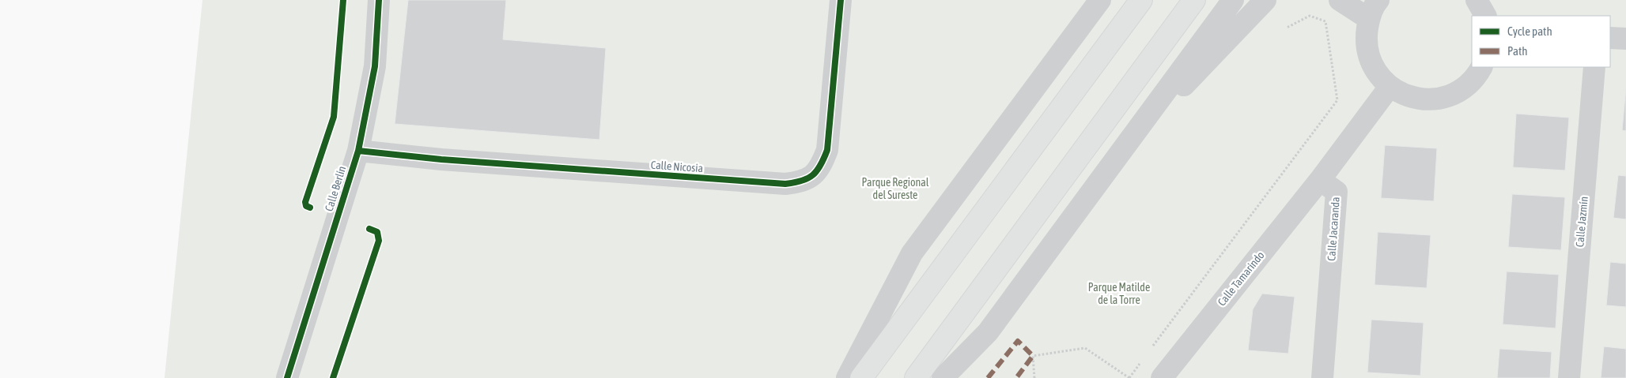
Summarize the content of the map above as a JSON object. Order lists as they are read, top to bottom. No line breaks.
{"streets":{"street":["Calle Nicosia","Calle Berlín","Calle Jazmín","Calle Jacaranda","Calle Tamarindo"]},"crossings":[["Calle Nicosia","Calle Berlín"],["Calle Jacaranda","Calle Tamarindo"]],"parks":["Parque Regional del Sureste","Parque Matilde de la Torre"],"legend":["Cycle path","Path"]}
